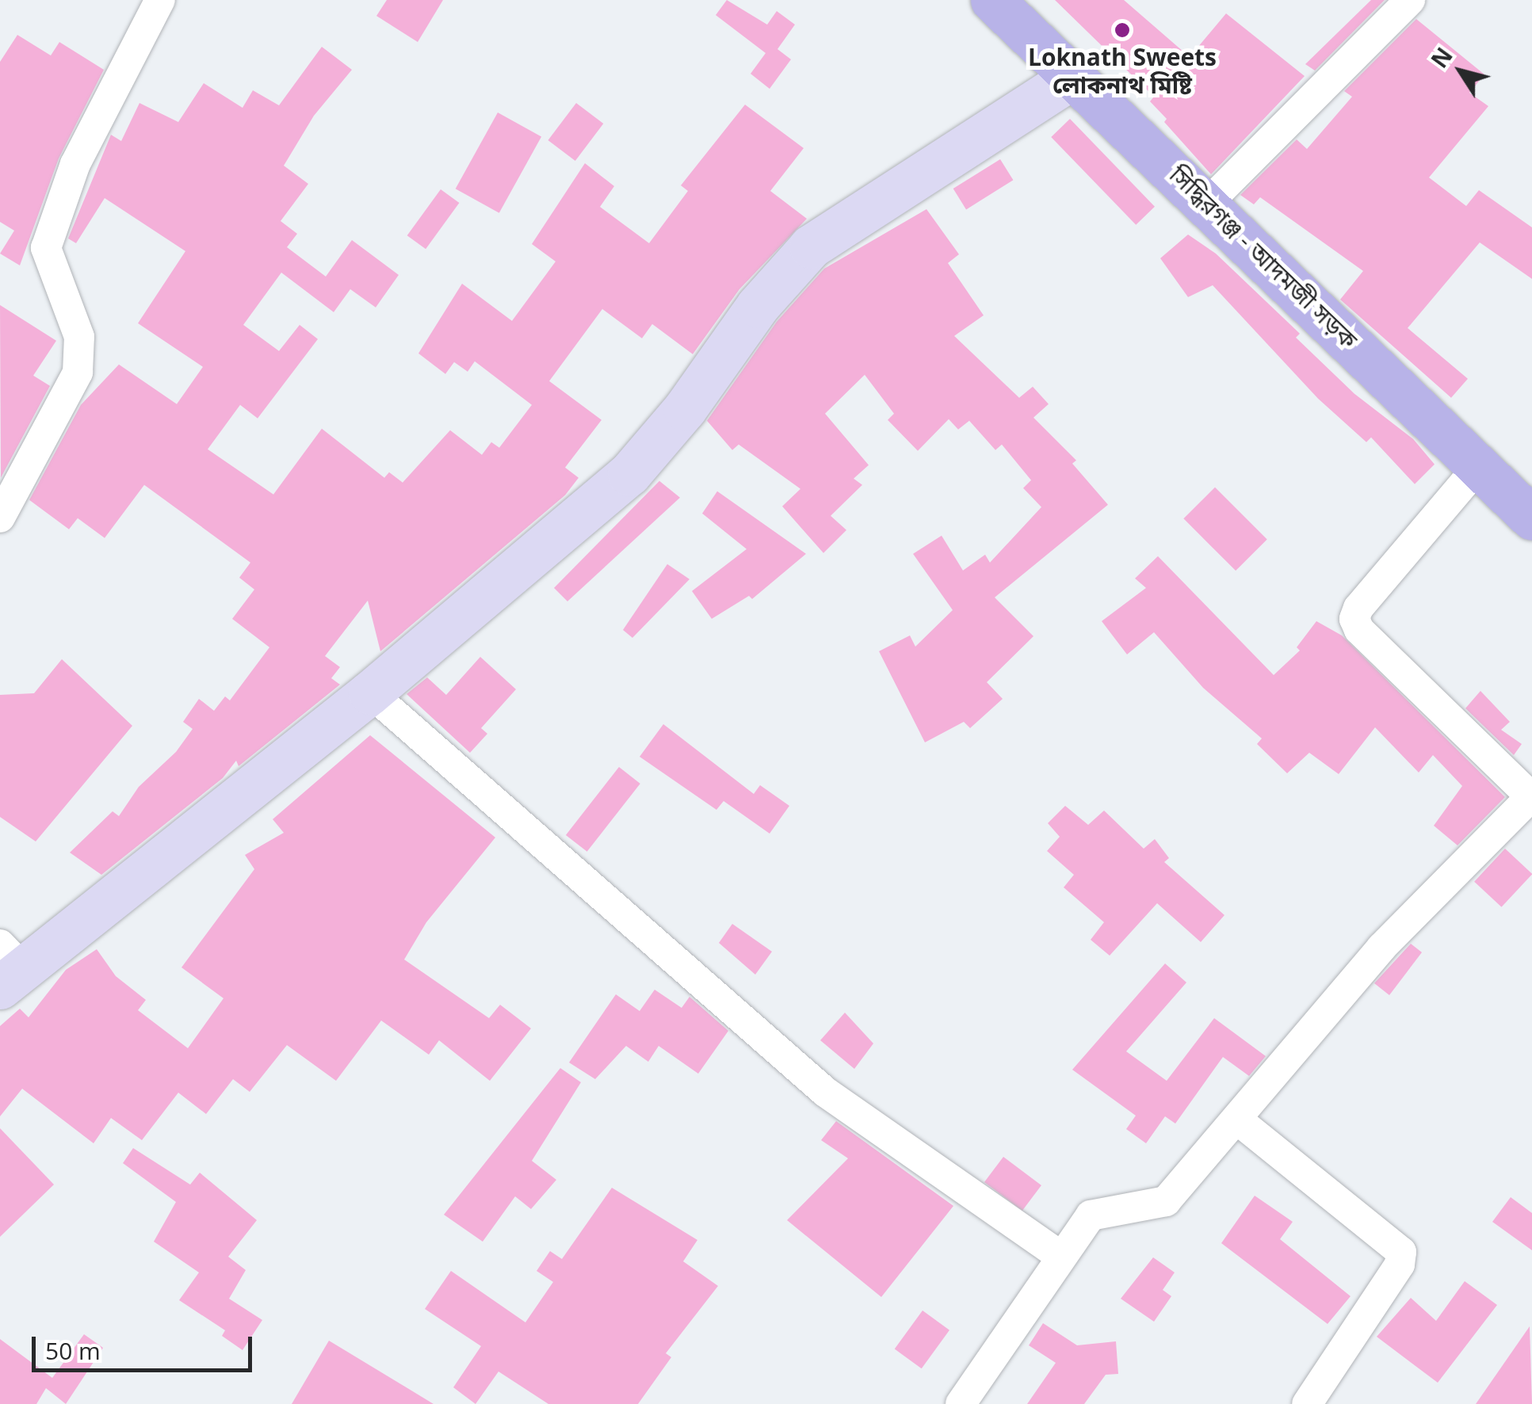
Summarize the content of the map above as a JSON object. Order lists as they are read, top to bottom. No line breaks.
{"streets":{"main road":["সিদ্ধিরগঞ্জ - আদমজী সড়ক"]},"places":["Loknath Sweets লোকনাথ মিষ্টি"],"scale_bar":"50 m","north":"top left"}
